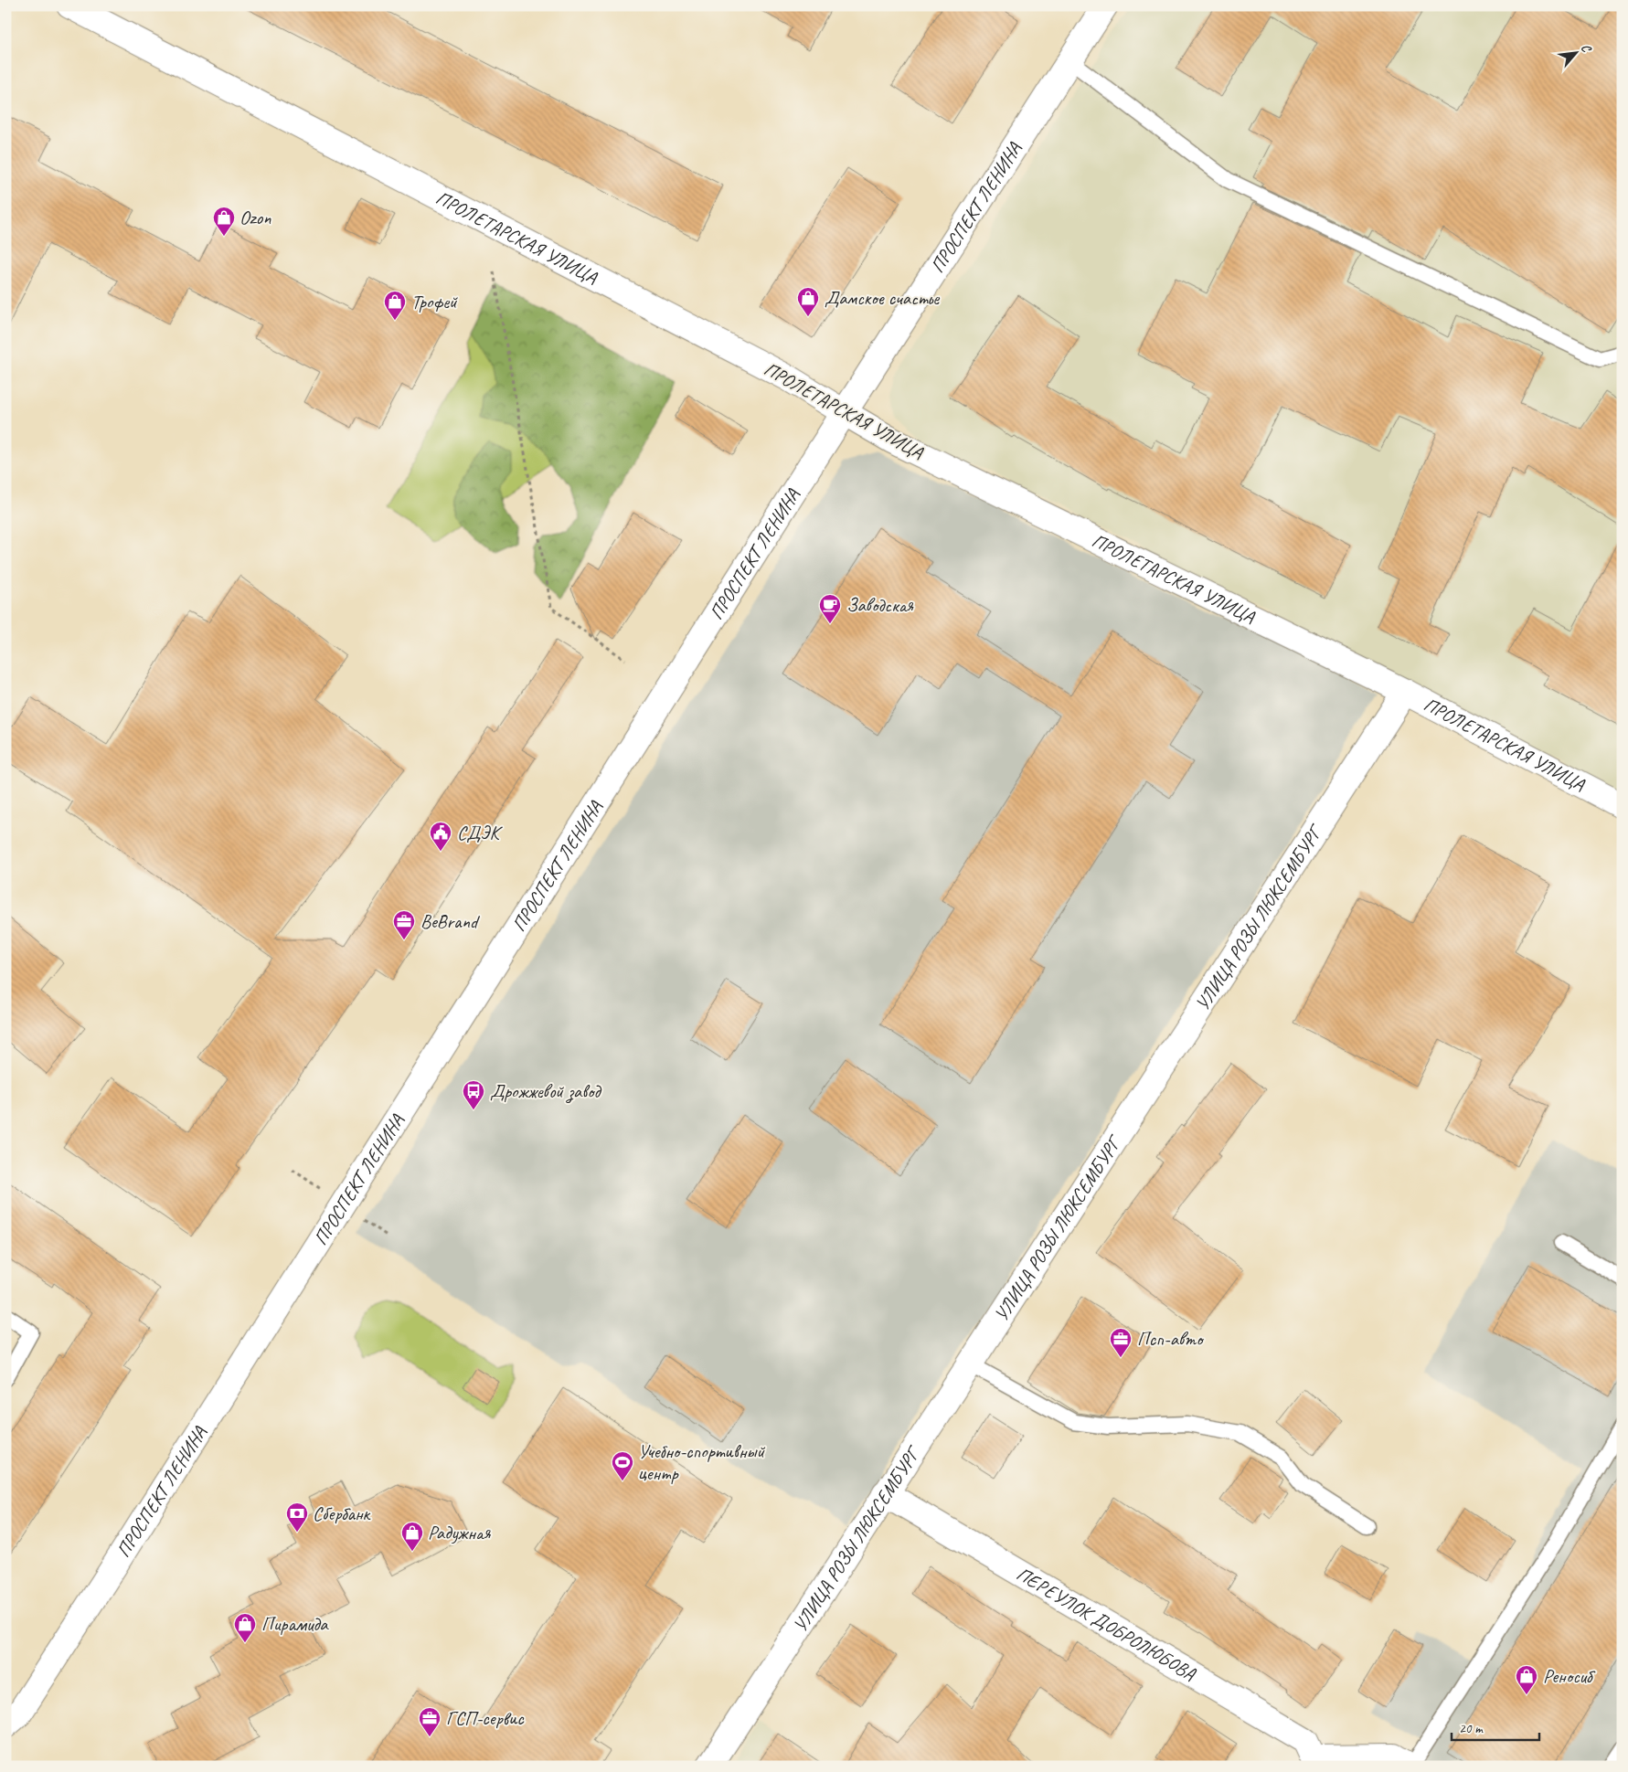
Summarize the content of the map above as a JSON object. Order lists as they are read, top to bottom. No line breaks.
{"streets":{"street":["ПРОСПЕКТ ЛЕНИНА","ПРОЛЕТАРСКАЯ УЛИЦА","УЛИЦА РОЗЫ ЛЮКСЕМБУРГ","ПЕРЕУЛОК ДОБРОЛЮБОВА"]},"crossings":[["ПРОСПЕКТ ЛЕНИНА","ПРОЛЕТАРСКАЯ УЛИЦА"],["ПРОЛЕТАРСКАЯ УЛИЦА","УЛИЦА РОЗЫ ЛЮКСЕМБУРГ"],["УЛИЦА РОЗЫ ЛЮКСЕМБУРГ","ПЕРЕУЛОК ДОБРОЛЮБОВА"]],"places":{"shop":["Ozon","Дамское счастье","Трофей","Радужная","Пирамида","Реносиб"],"cafe":["Заводская"],"public building":["СДЭК"],"office":["BeBrand","Псп-авто","ГСП-сервис"],"bus stop":["Дрожжевой завод"],"sports":["Учебно-спортивный центр"],"bank":["Сбербанк"]},"scale_bar":"20 m","north":"top right"}
